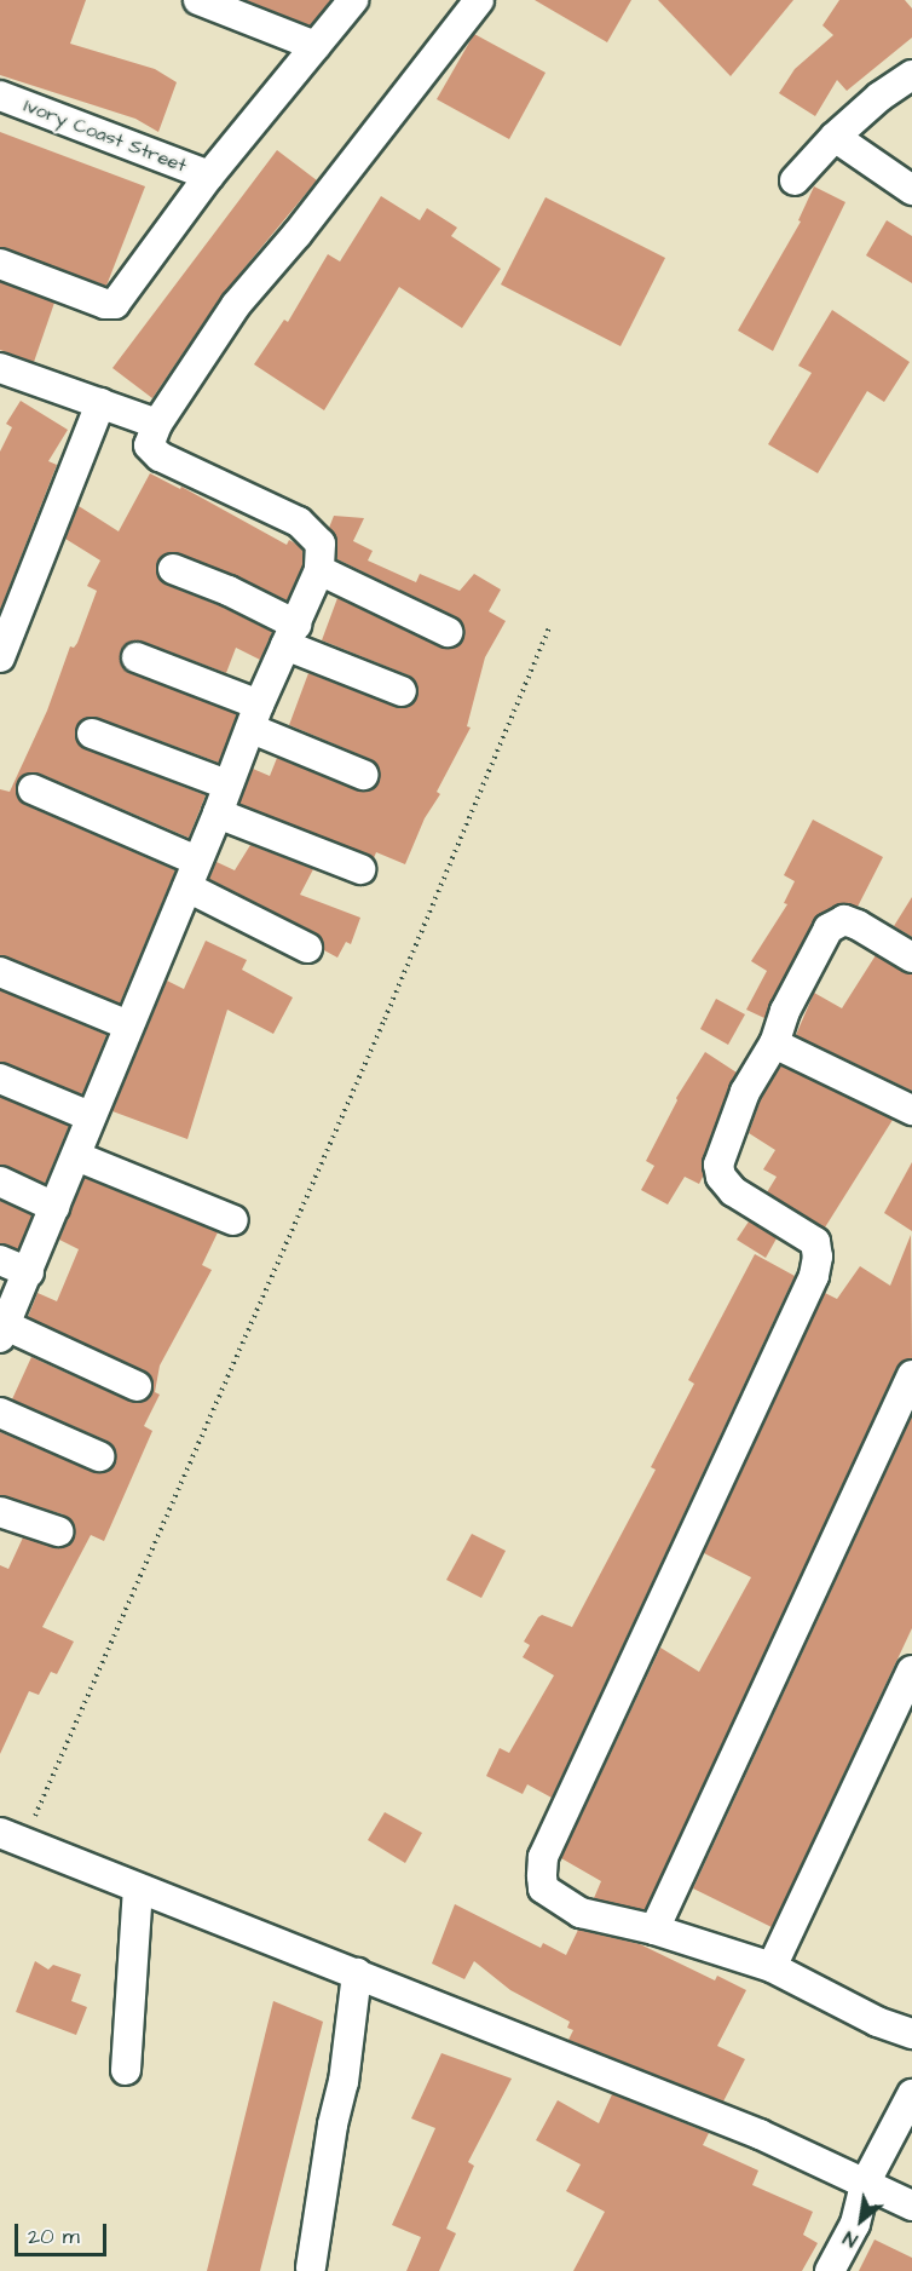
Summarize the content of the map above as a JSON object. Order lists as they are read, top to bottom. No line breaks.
{"streets":{"street":["Ivory Coast Street"]},"scale_bar":"20 m","north":"bottom left"}
